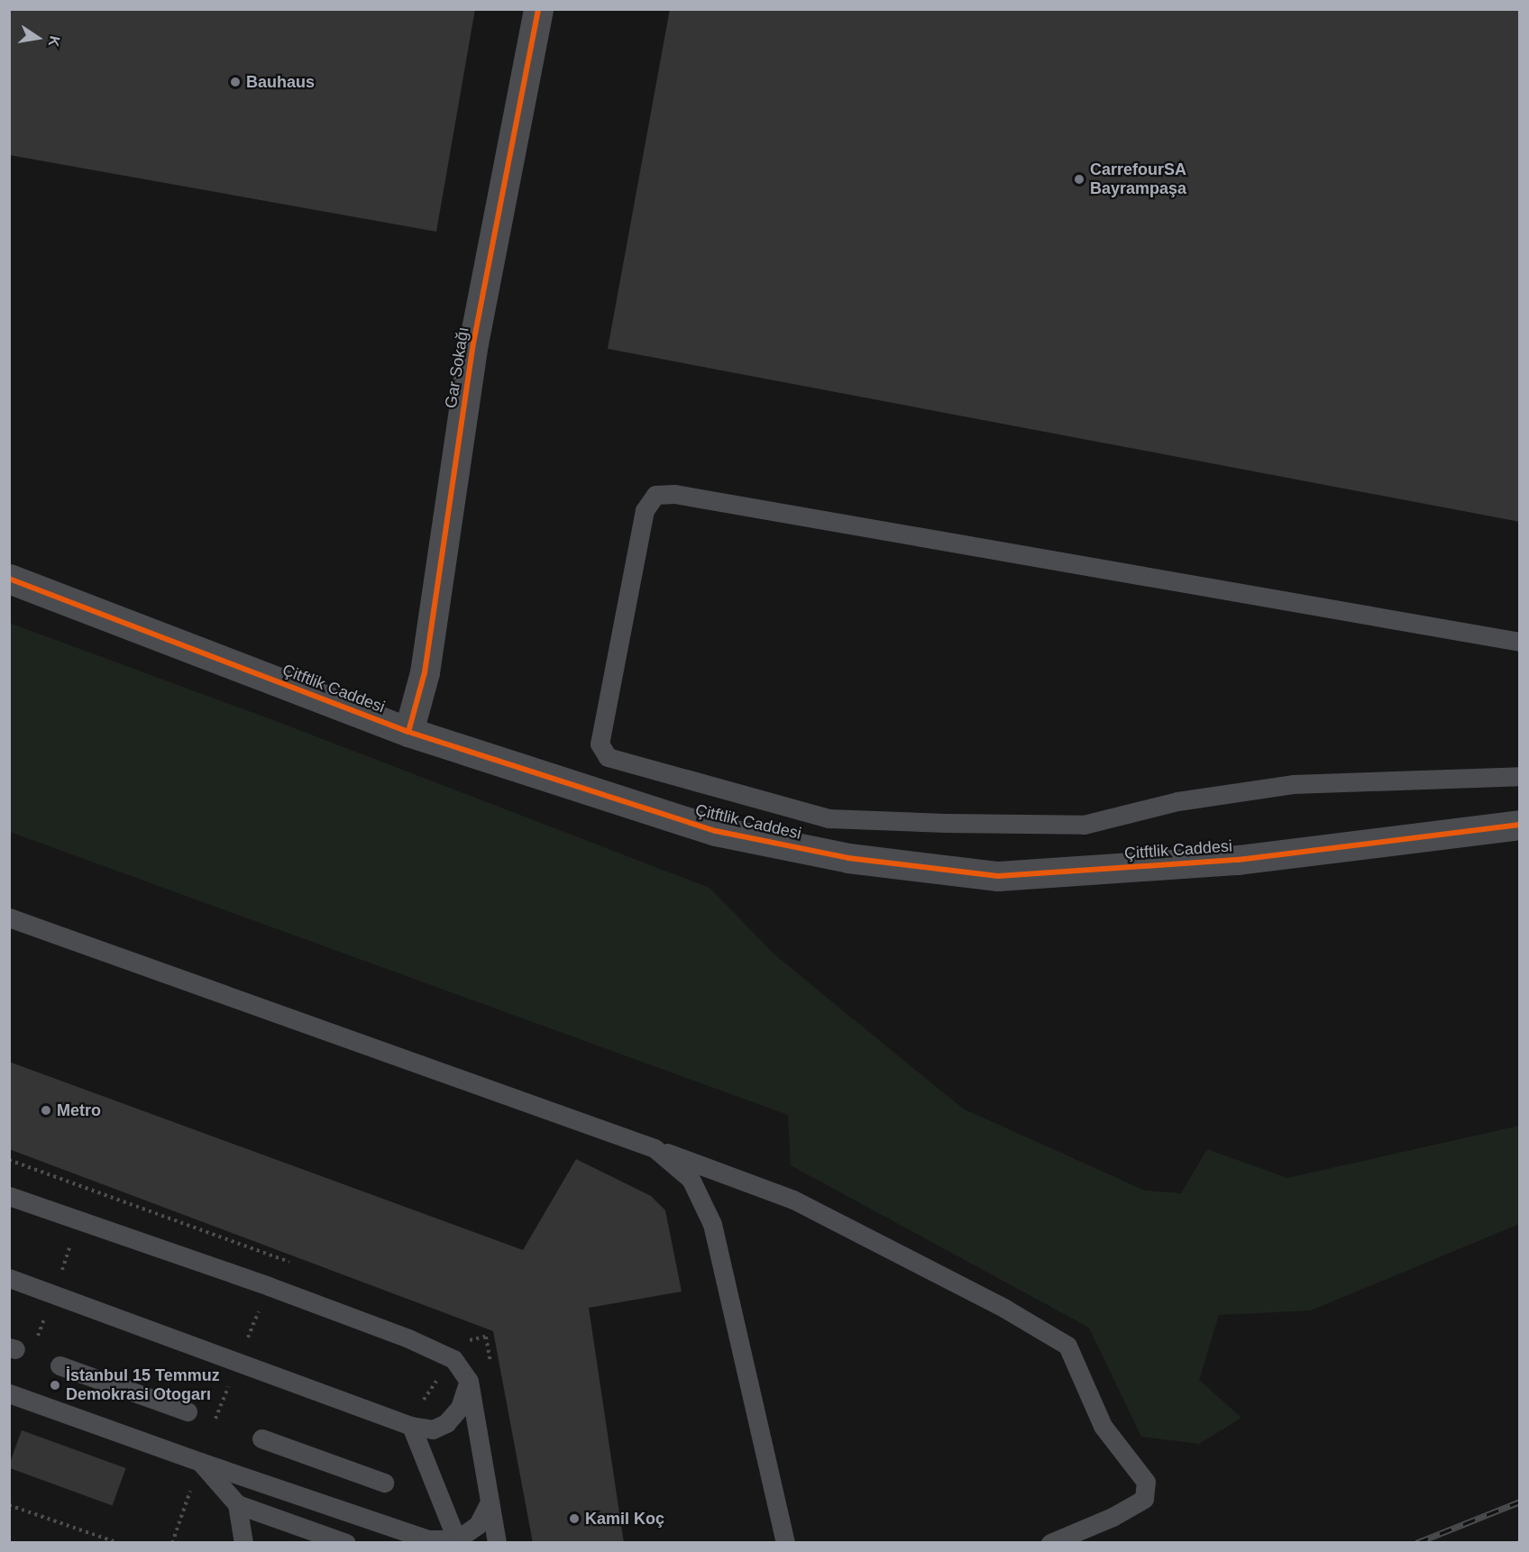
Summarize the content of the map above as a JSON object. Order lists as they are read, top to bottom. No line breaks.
{"streets":{"street":["Gar Sokağı","Çitftlik Caddesi"]},"crossings":[["Gar Sokağı","Çitftlik Caddesi"]],"places":["Bauhaus","CarrefourSA Bayrampaşa","Metro","İstanbul 15 Temmuz Demokrasi Otogarı","Kamil Koç"],"north":"right"}
